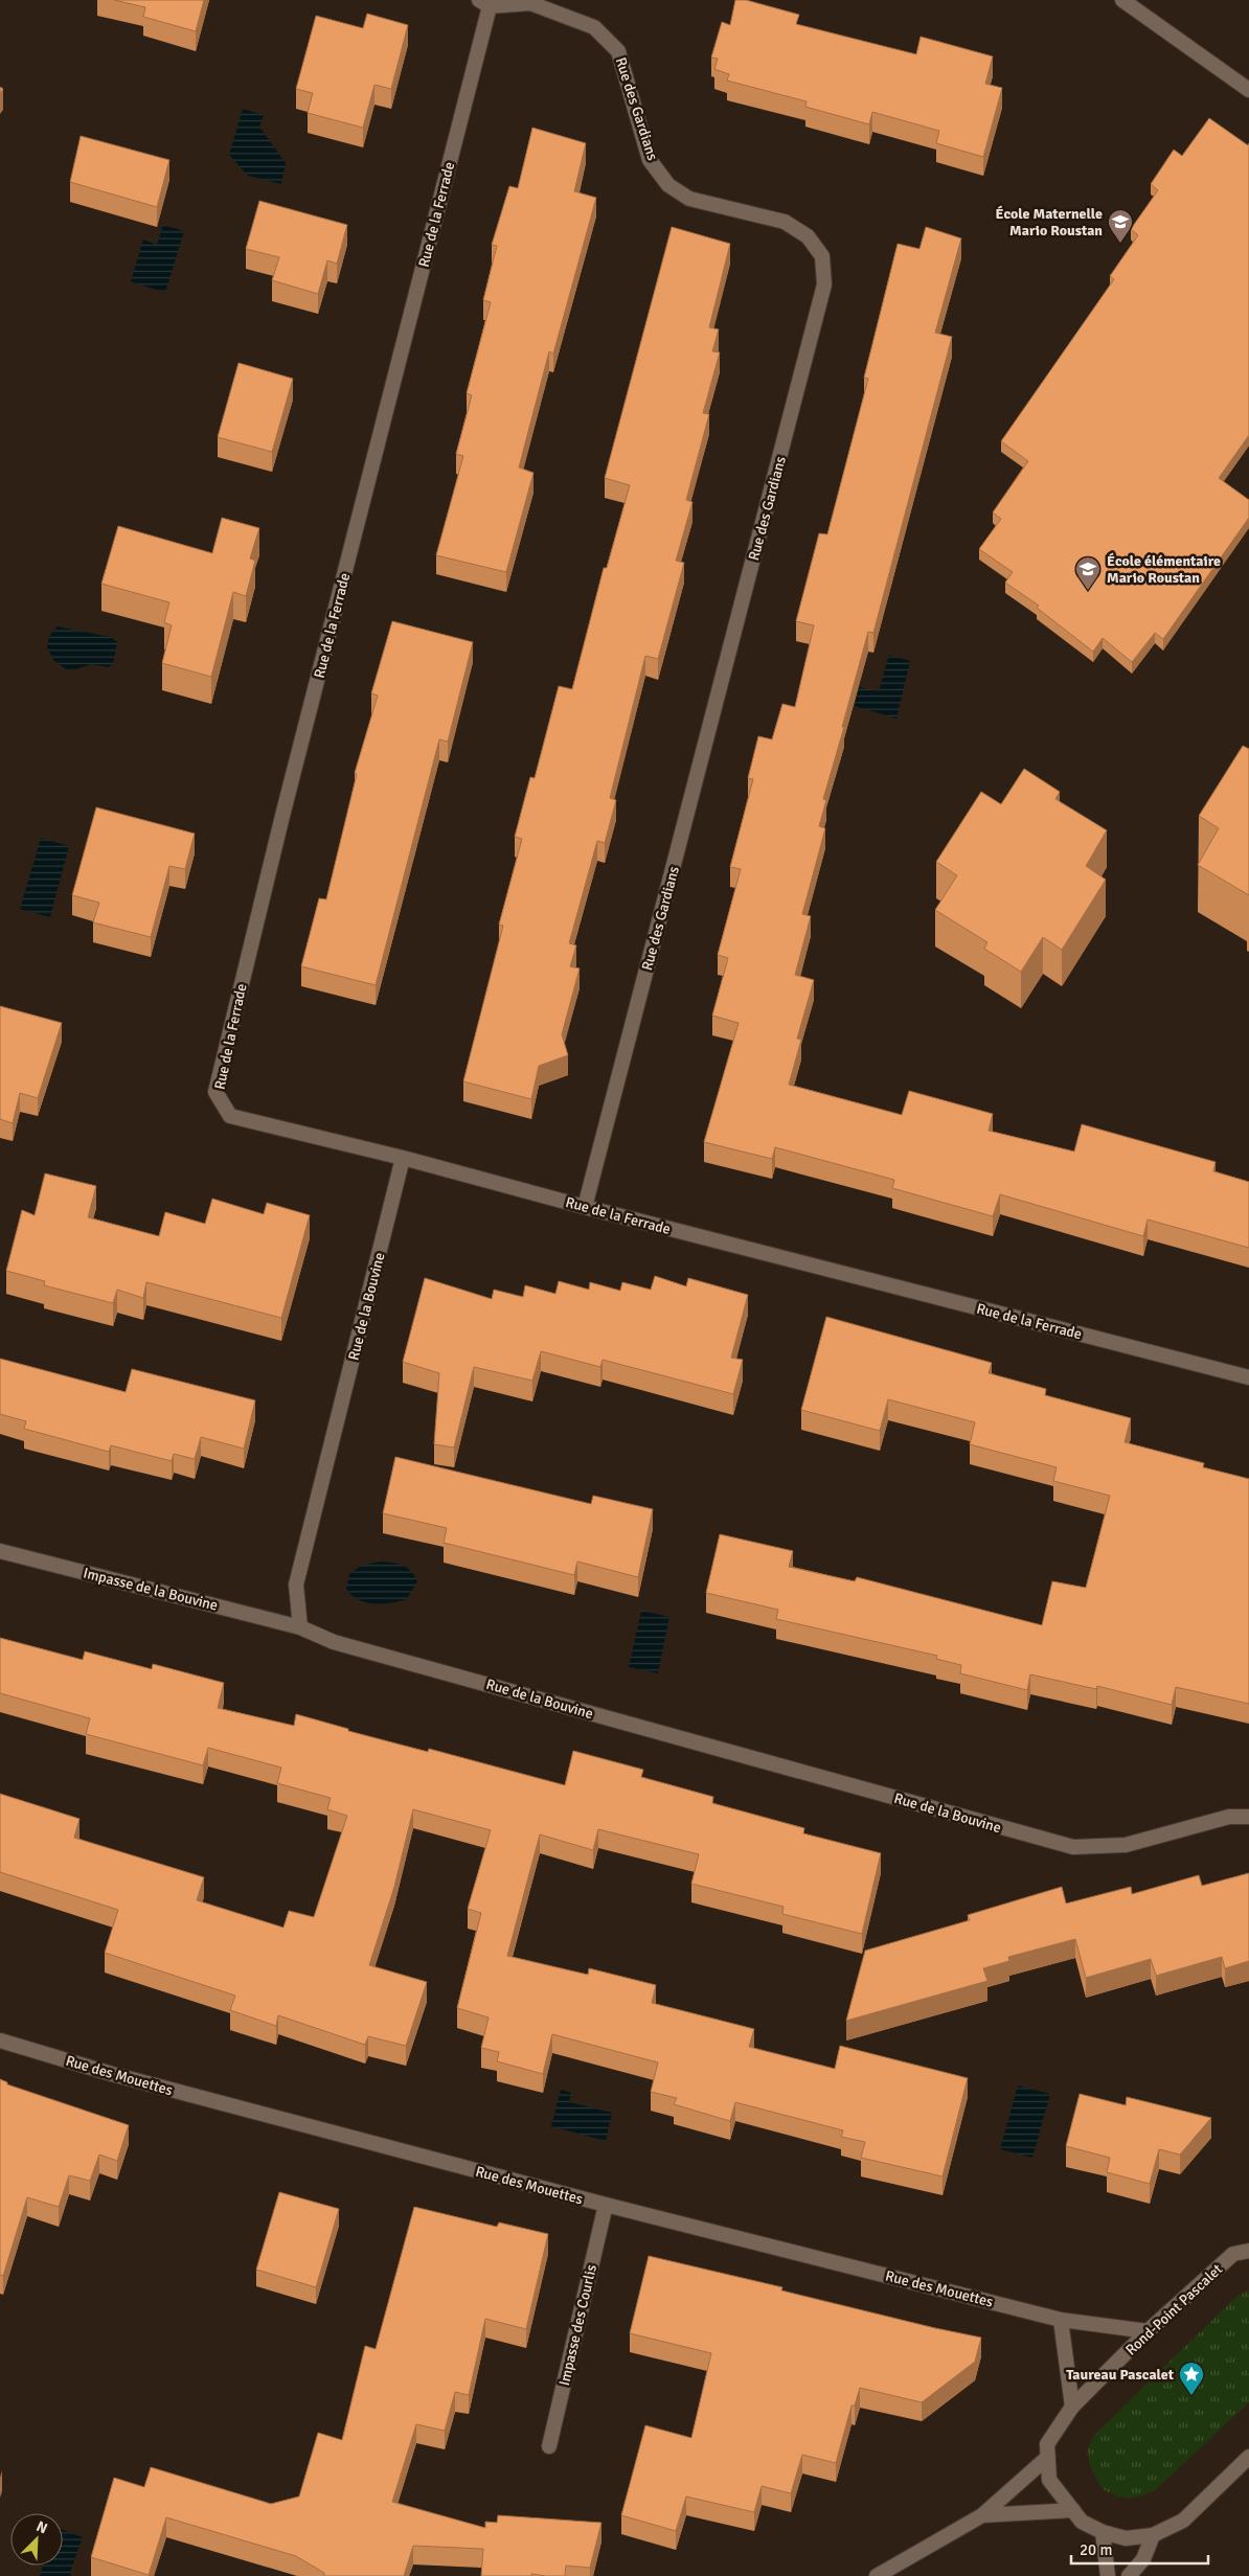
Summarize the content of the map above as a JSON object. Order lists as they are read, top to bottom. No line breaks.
{"streets":{"street":["Rue des Gardians","Rue de la Ferrade","Rue de la Bouvine","Impasse de la Bouvine","Rue des Mouettes","Rond-Point Pascalet","Impasse des Courlis"]},"crossings":[["Rue des Gardians","Rue de la Ferrade"],["Rue de la Ferrade","Rue de la Bouvine"],["Rue de la Bouvine","Impasse de la Bouvine"],["Rue des Mouettes","Rond-Point Pascalet"],["Rue des Mouettes","Impasse des Courlis"]],"places":{"school or university":["École Maternelle Mario Roustan","École élémentaire Mario Roustan"],"place":["Taureau Pascalet"]},"scale_bar":"20 m","north":"top right"}
